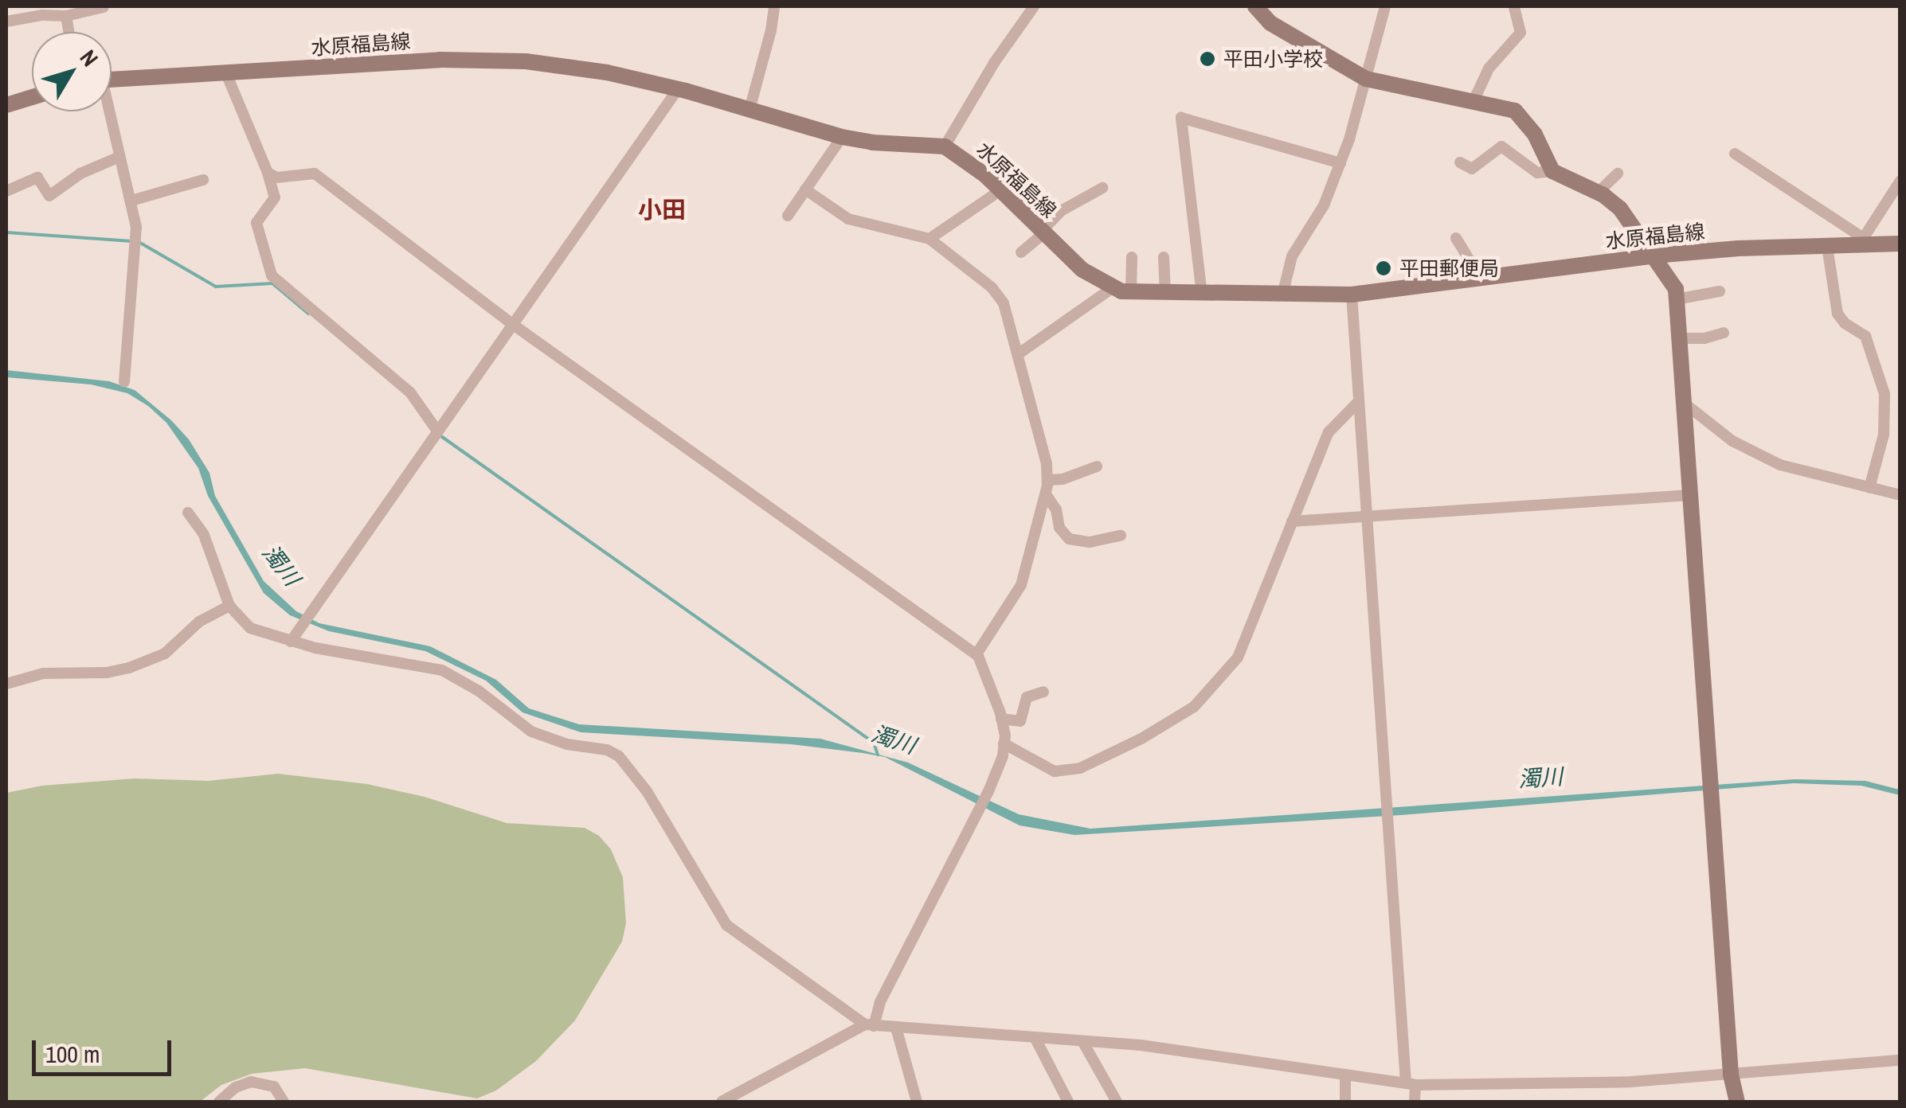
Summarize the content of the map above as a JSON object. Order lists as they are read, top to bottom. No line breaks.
{"streets":{"main road":["水原福島線"]},"districts":["小田"],"water":["濁川"],"places":["平田小学校","平田郵便局"],"scale_bar":"100 m","north":"top right"}
